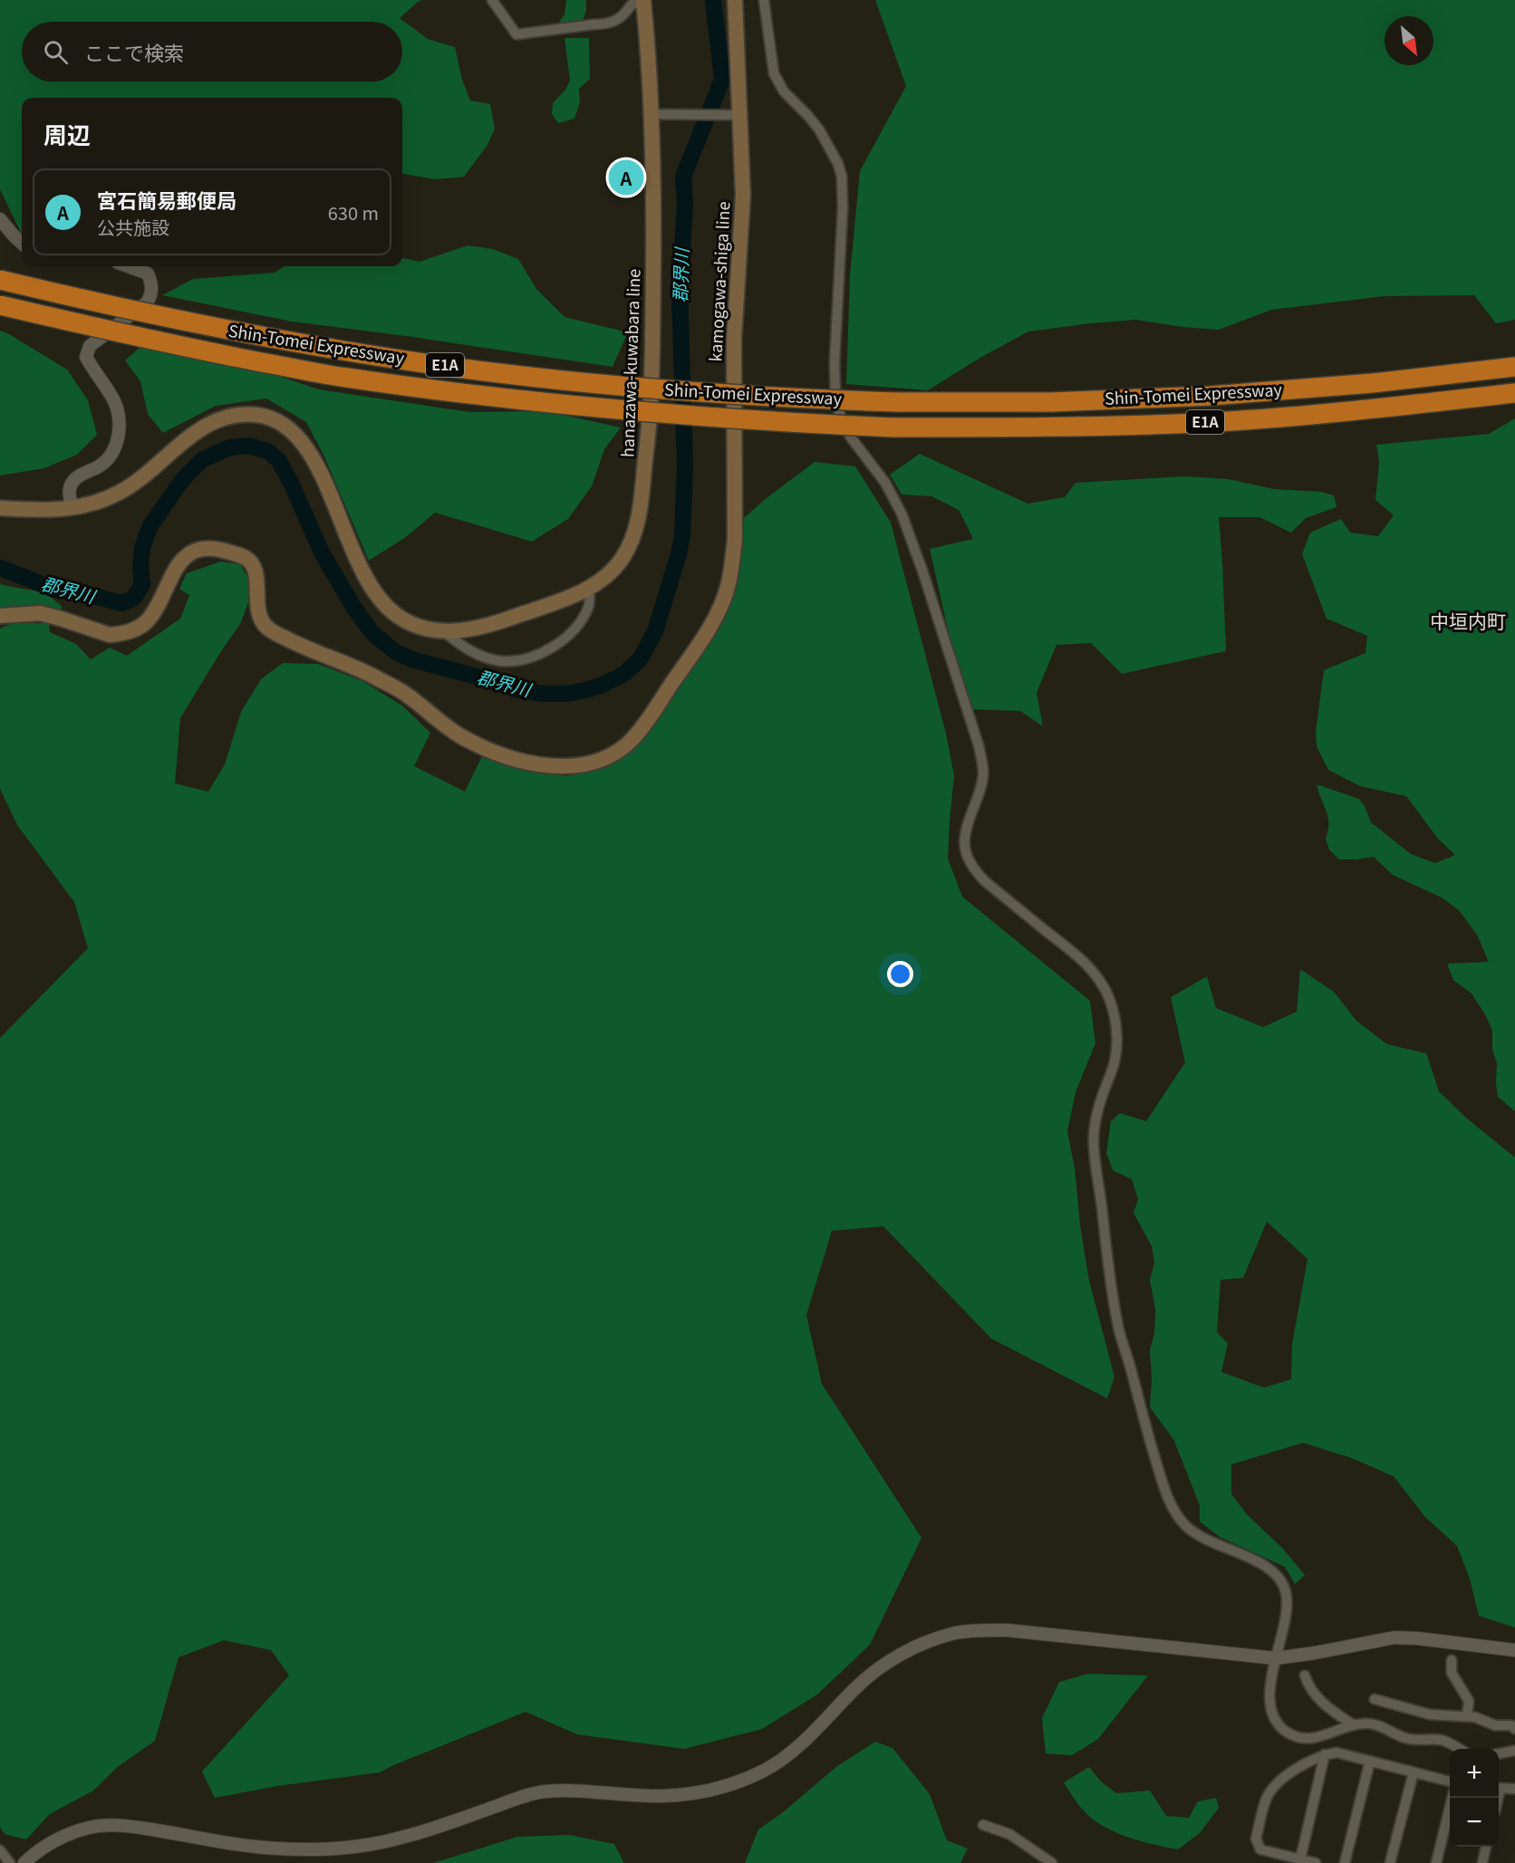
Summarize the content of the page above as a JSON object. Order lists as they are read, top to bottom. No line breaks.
{"streets":{"highway":["Shin-Tomei Expressway","E1A"],"main road":["kamogawa-shiga line","hanazawa-kuwabara line"]},"districts":["中垣内町"],"water":["郡界川"],"north":"bottom right","page":{"search":"ここで検索","heading":"周辺","pins":"A","list":[{"mark":"A","name":"宮石簡易郵便局","note":"公共施設","value":"630 m"}],"map_buttons":["+","−"]}}
